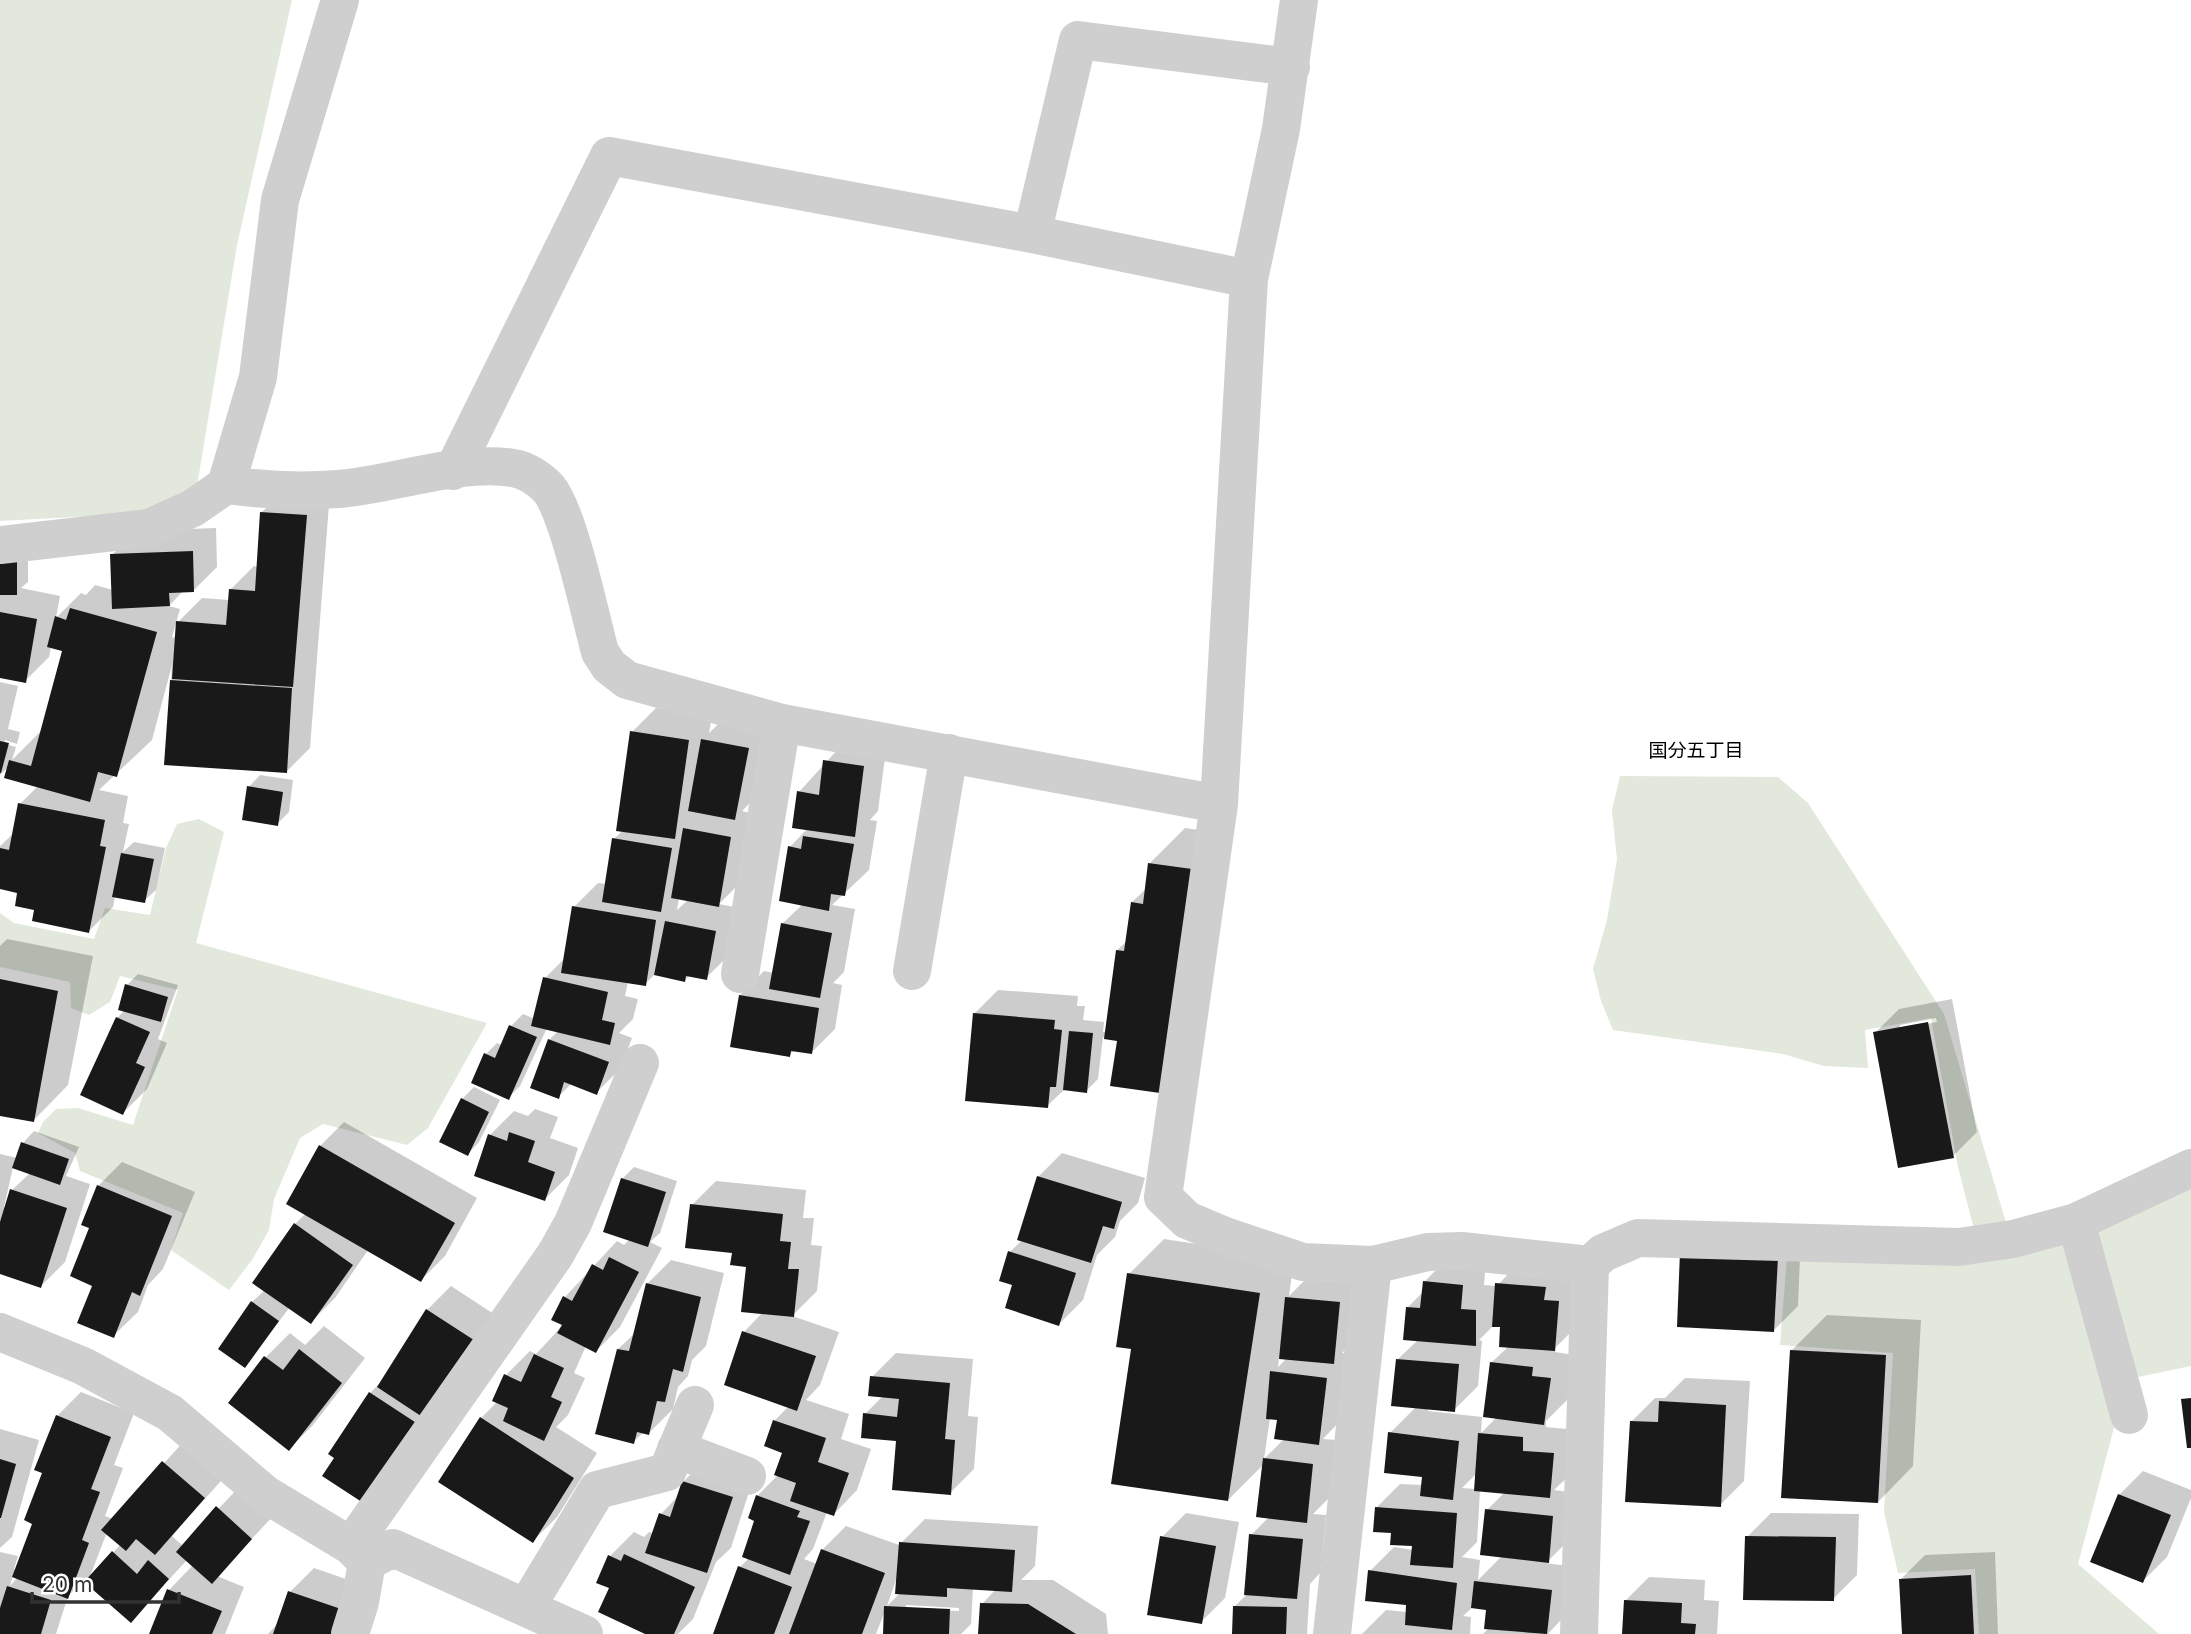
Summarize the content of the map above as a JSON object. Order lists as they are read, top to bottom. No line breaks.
{"districts":["国分五丁目"],"scale_bar":"20 m"}
